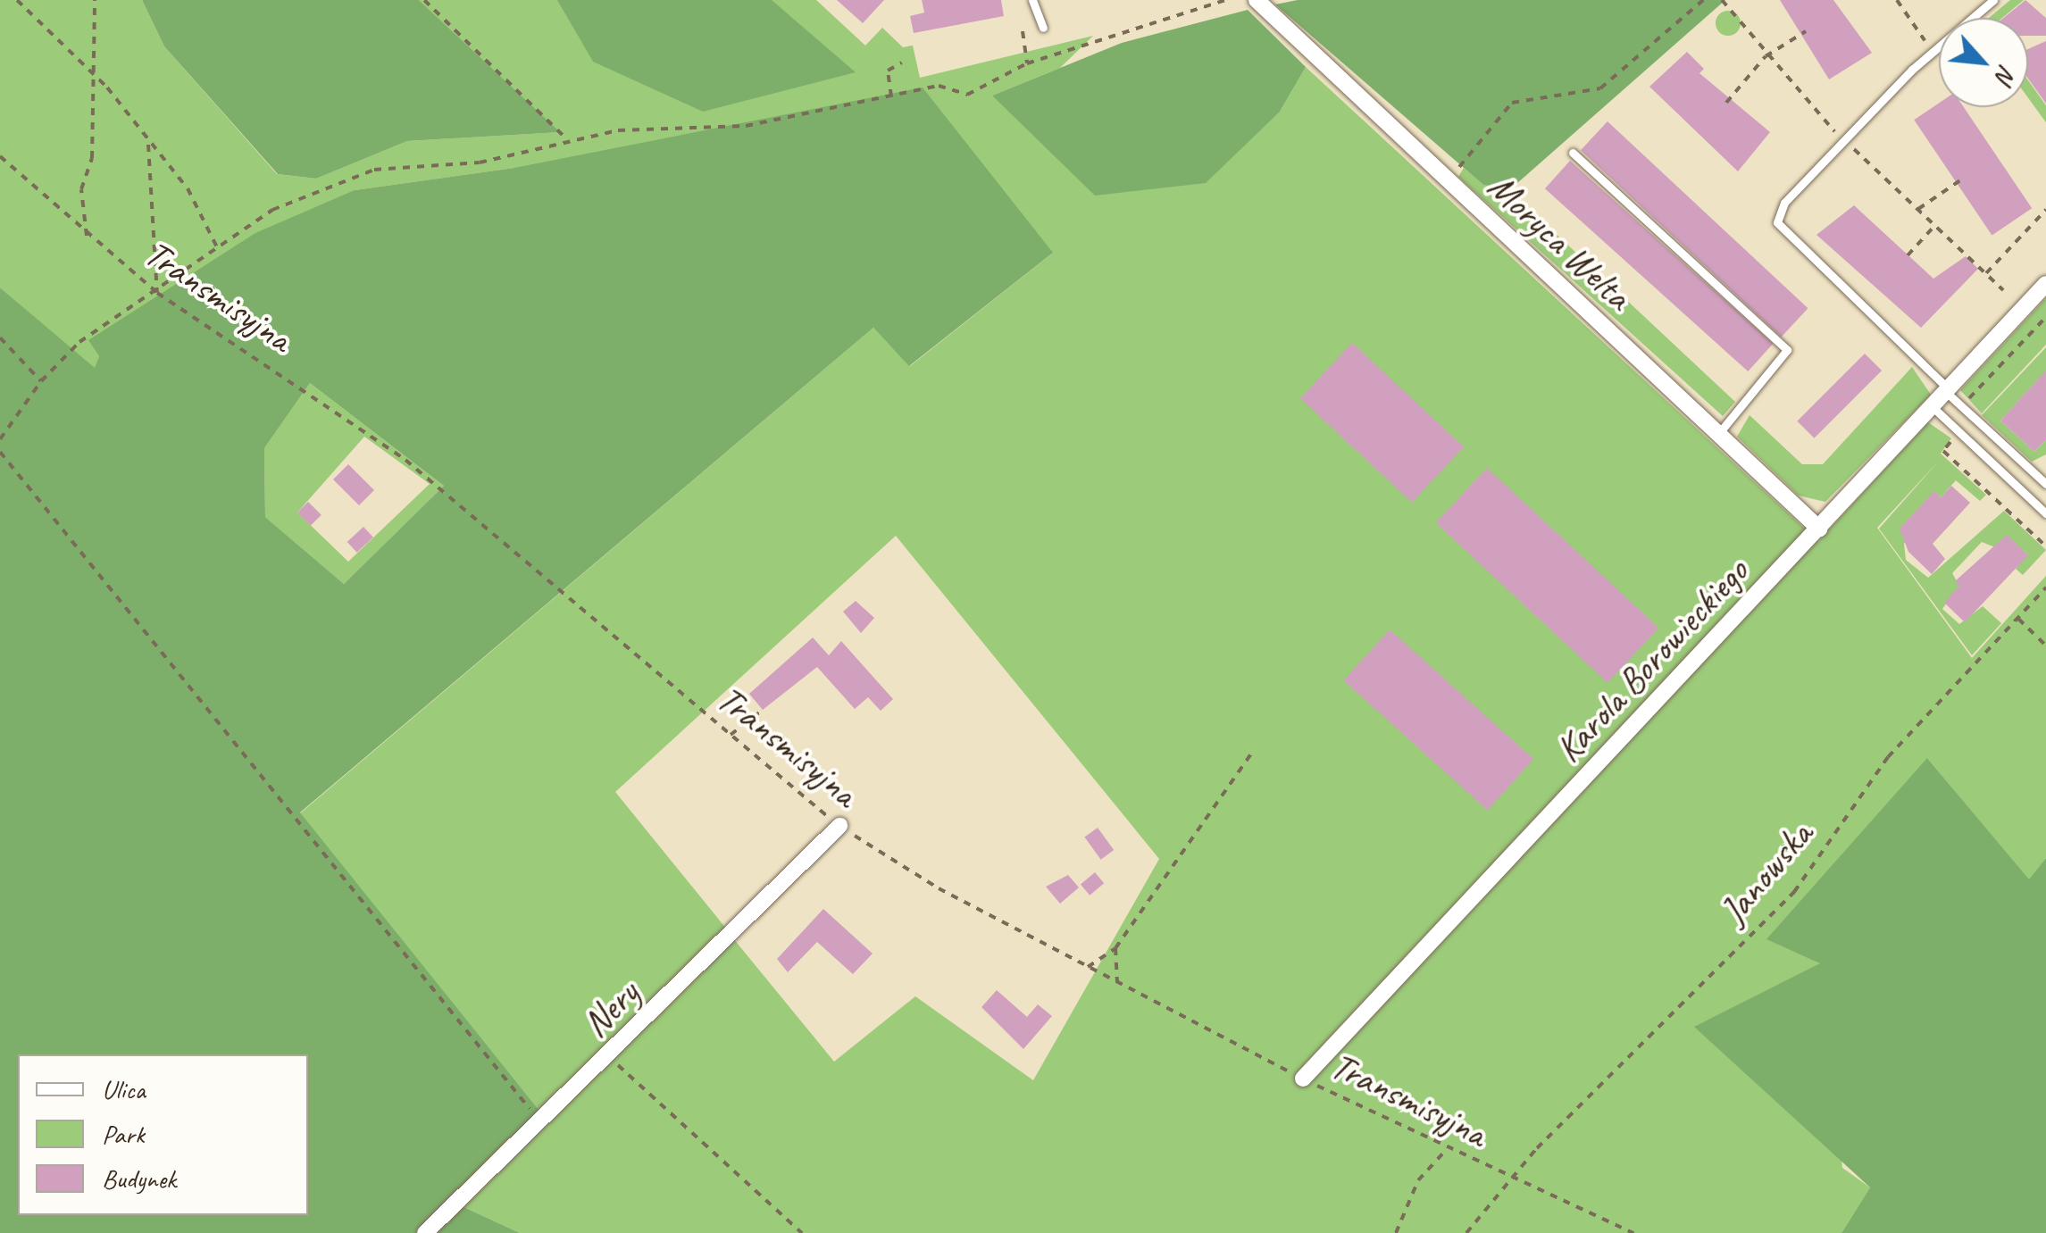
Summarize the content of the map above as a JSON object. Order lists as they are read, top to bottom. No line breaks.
{"streets":{"street":["Moryca Welta","Karola Borowieckiego","Nery"],"path":["Transmisyjna","Janowska"]},"crossings":[["Moryca Welta","Karola Borowieckiego"],["Transmisyjna","Karola Borowieckiego"],["Transmisyjna","Janowska"],["Transmisyjna","Nery"]],"legend":["Ulica","Park","Budynek"],"north":"bottom right"}
